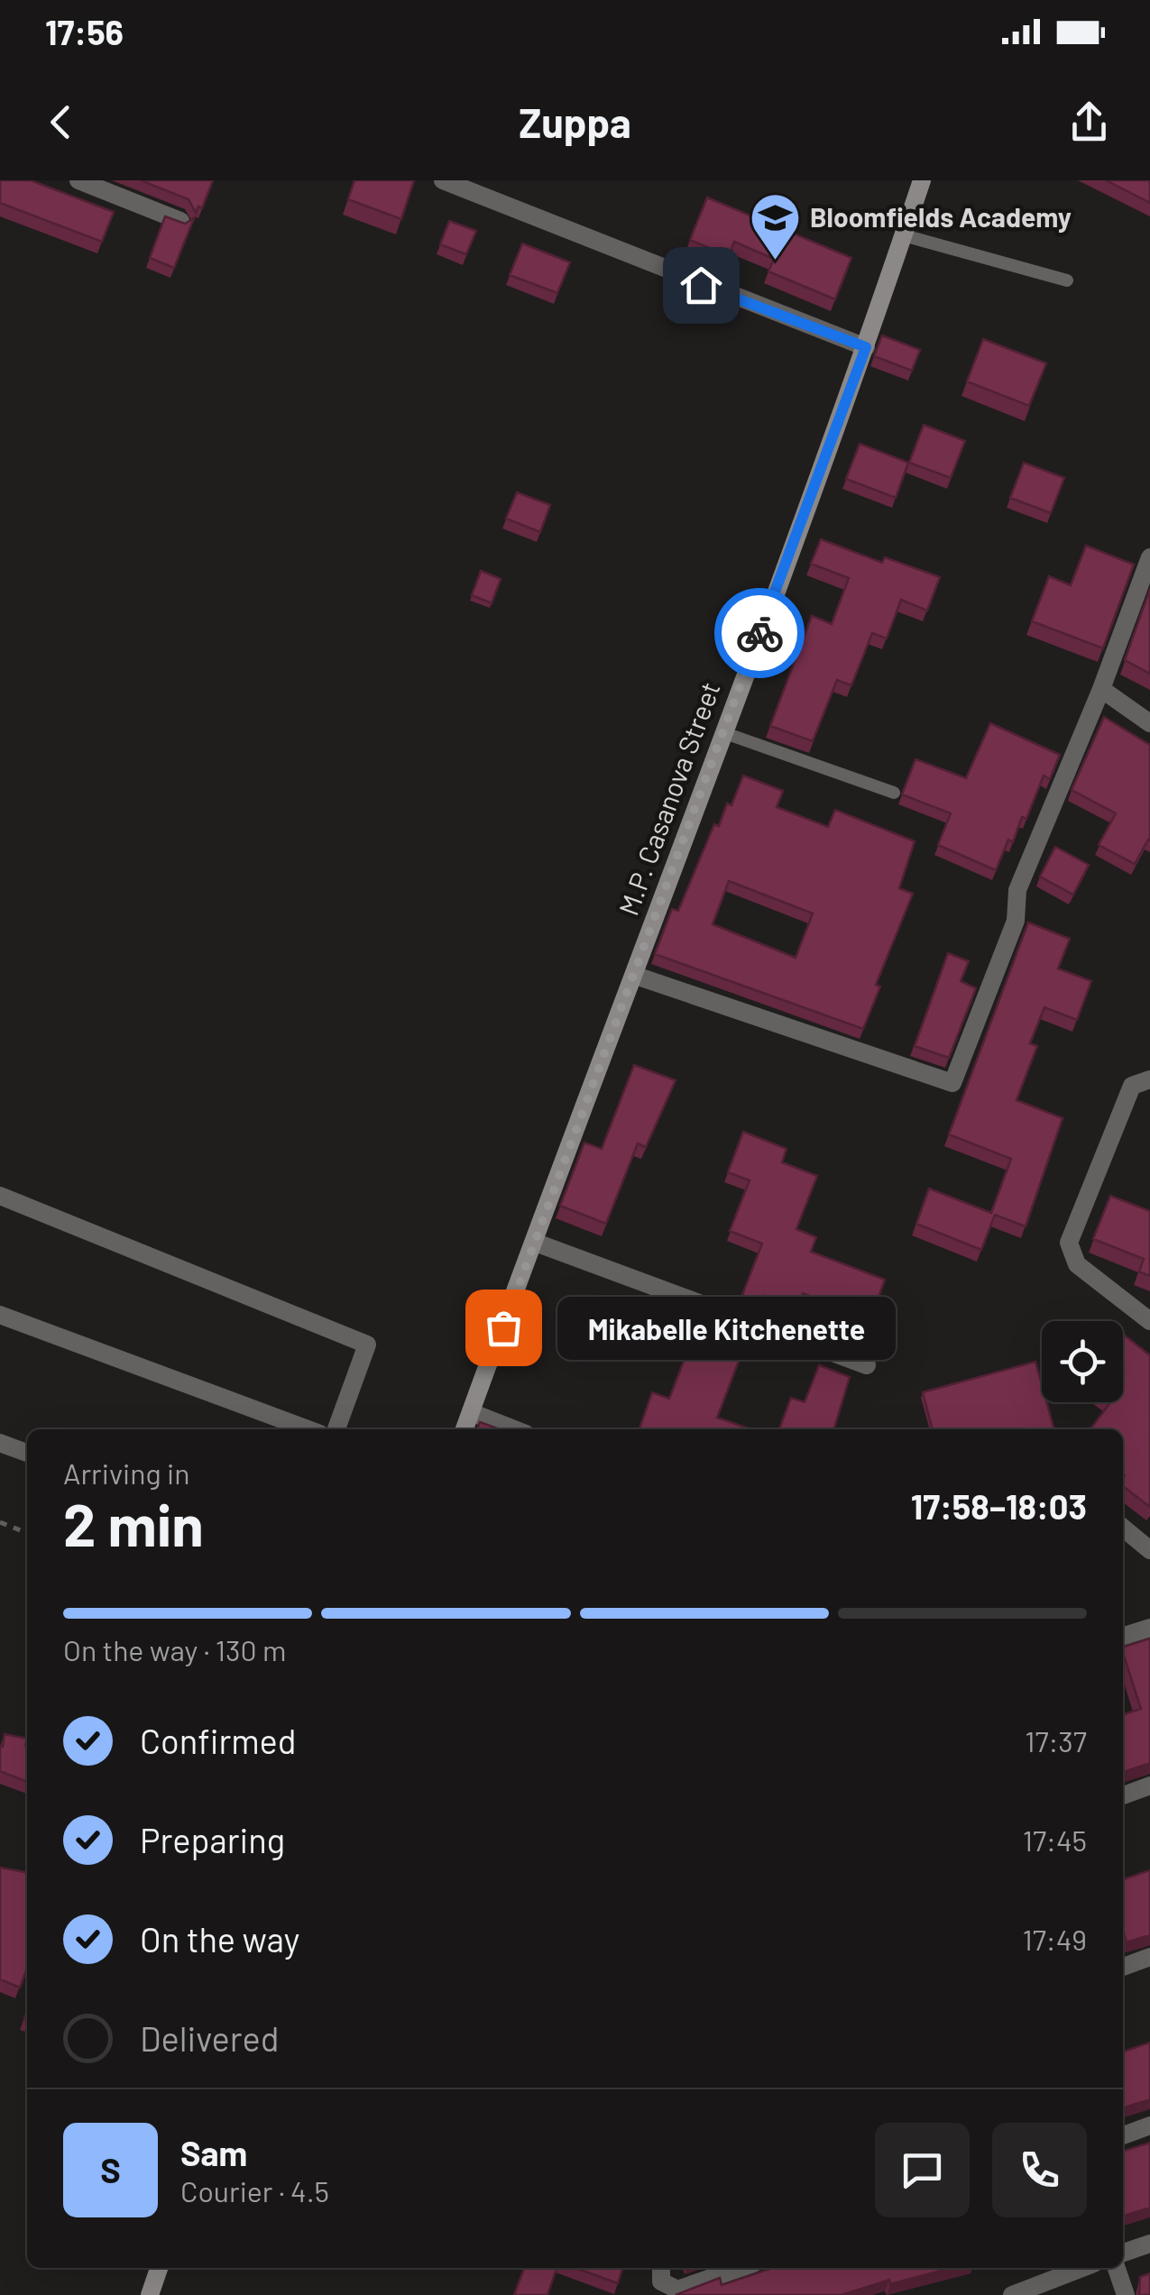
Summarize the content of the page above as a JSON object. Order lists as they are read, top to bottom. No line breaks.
{"streets":{"street":["M.P. Casanova Street"]},"places":{"school or university":["Bloomfields Academy"],"other":["Mikabelle Kitchenette"]},"page":{"status":"17:56","header":"Zuppa","bubble":"Mikabelle Kitchenette","heading":["2 min","Arriving in","17:58–18:03"],"panel":["Sam","Courier · 4.5"],"bar":"On the way · 130 m","list":[["Confirmed","17:37"],["Preparing","17:45"],["On the way","17:49"],"Delivered"],"round":"S"}}
